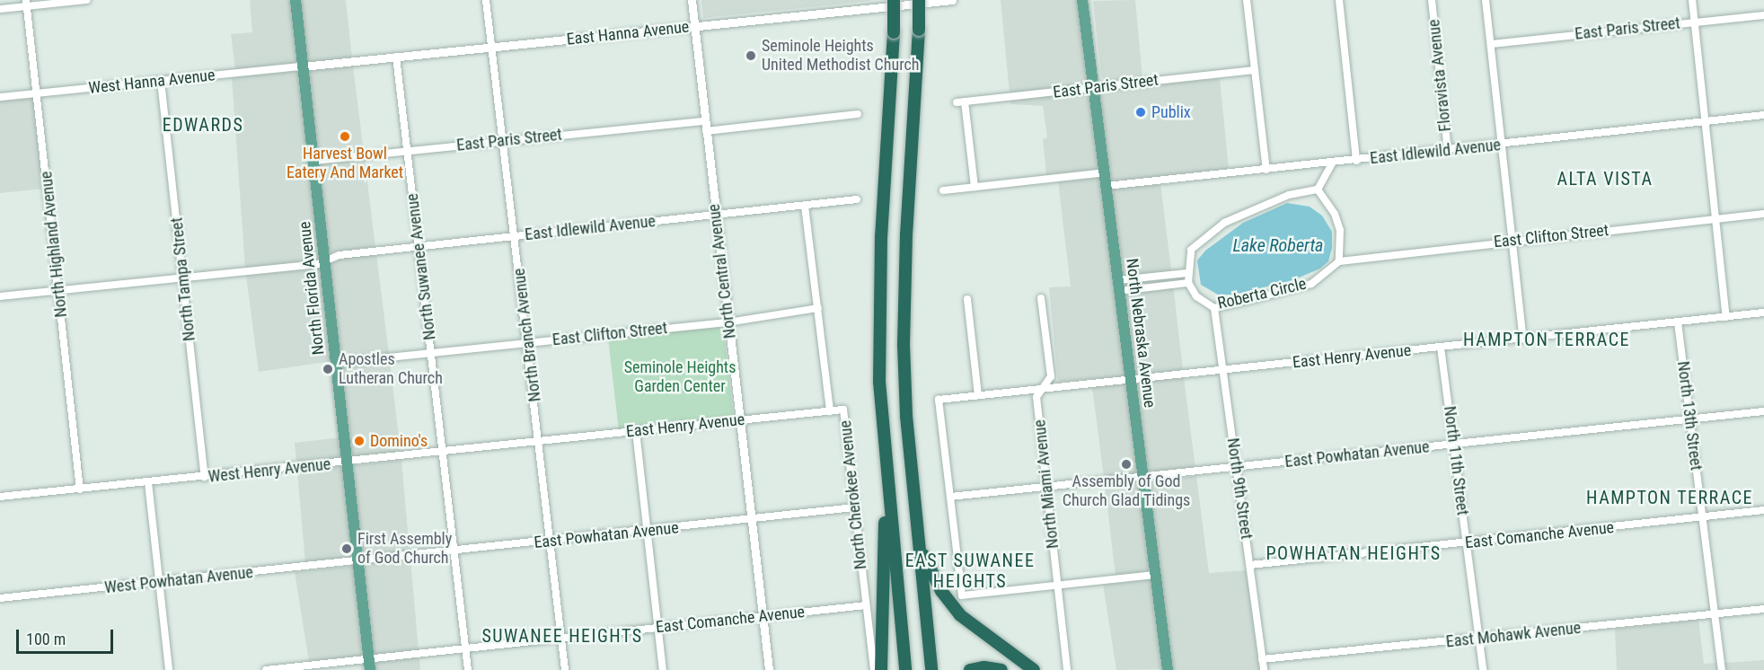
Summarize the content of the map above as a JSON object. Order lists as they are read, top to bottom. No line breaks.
{"streets":{"main road":["North Florida Avenue","North Nebraska Avenue"],"street":["East Paris Street","East Hanna Avenue","Floravista Avenue","West Hanna Avenue","East Idlewild Avenue","East Clifton Street","North Highland Avenue","North Suwanee Avenue","North Central Avenue","North Tampa Street","Roberta Circle","North Branch Avenue","East Henry Avenue","North 13th Street","East Powhatan Avenue","North 11th Street","West Henry Avenue","North Miami Avenue","North 9th Street","North Cherokee Avenue","East Comanche Avenue","West Powhatan Avenue","East Mohawk Avenue"]},"crossings":[["East Paris Street","North Suwanee Avenue"],["East Paris Street","North Central Avenue"],["East Paris Street","North Florida Avenue"],["East Paris Street","North Nebraska Avenue"],["East Paris Street","North Branch Avenue"],["East Hanna Avenue","West Hanna Avenue"],["East Hanna Avenue","North Suwanee Avenue"],["East Hanna Avenue","North Central Avenue"],["East Hanna Avenue","North Florida Avenue"],["East Hanna Avenue","North Branch Avenue"],["Floravista Avenue","East Idlewild Avenue"],["West Hanna Avenue","North Highland Avenue"],["West Hanna Avenue","North Tampa Street"],["West Hanna Avenue","North Florida Avenue"],["East Idlewild Avenue","North Highland Avenue"],["East Idlewild Avenue","North Suwanee Avenue"],["East Idlewild Avenue","North Central Avenue"],["East Idlewild Avenue","North Tampa Street"],["East Idlewild Avenue","North Florida Avenue"],["East Idlewild Avenue","North Nebraska Avenue"],["East Idlewild Avenue","North Branch Avenue"],["East Idlewild Avenue","North Cherokee Avenue"],["East Clifton Street","North Suwanee Avenue"],["East Clifton Street","North Central Avenue"],["East Clifton Street","North Florida Avenue"],["East Clifton Street","Roberta Circle"],["East Clifton Street","North Branch Avenue"],["East Clifton Street","North Cherokee Avenue"],["North Highland Avenue","West Henry Avenue"],["North Suwanee Avenue","East Powhatan Avenue"],["North Suwanee Avenue","West Henry Avenue"],["North Suwanee Avenue","East Comanche Avenue"],["North Central Avenue","East Henry Avenue"],["North Central Avenue","East Powhatan Avenue"],["North Central Avenue","East Comanche Avenue"],["North Tampa Street","West Henry Avenue"],["North Florida Avenue","East Powhatan Avenue"],["North Florida Avenue","West Henry Avenue"],["North Florida Avenue","East Comanche Avenue"],["North Florida Avenue","West Powhatan Avenue"],["Roberta Circle","North 9th Street"],["North Nebraska Avenue","East Henry Avenue"],["North Nebraska Avenue","East Powhatan Avenue"],["North Branch Avenue","East Henry Avenue"],["North Branch Avenue","East Powhatan Avenue"],["North Branch Avenue","West Henry Avenue"],["North Branch Avenue","East Comanche Avenue"],["East Henry Avenue","North 13th Street"],["East Henry Avenue","East Powhatan Avenue"],["East Henry Avenue","North 11th Street"],["East Henry Avenue","West Henry Avenue"],["East Henry Avenue","North Miami Avenue"],["East Henry Avenue","North 9th Street"],["East Henry Avenue","North Cherokee Avenue"],["North 13th Street","East Powhatan Avenue"],["North 13th Street","East Comanche Avenue"],["North 13th Street","East Mohawk Avenue"],["East Powhatan Avenue","North 11th Street"],["East Powhatan Avenue","North Miami Avenue"],["East Powhatan Avenue","North 9th Street"],["East Powhatan Avenue","North Cherokee Avenue"],["East Powhatan Avenue","West Powhatan Avenue"],["North 11th Street","East Comanche Avenue"],["North 11th Street","East Mohawk Avenue"],["North 9th Street","East Comanche Avenue"],["North 9th Street","East Mohawk Avenue"],["North Cherokee Avenue","East Comanche Avenue"]],"districts":["EDWARDS","ALTA VISTA","HAMPTON TERRACE","HAMPTON TERRACE","POWHATAN HEIGHTS","EAST SUWANEE HEIGHTS","SUWANEE HEIGHTS"],"water":["Lake Roberta"],"parks":["Seminole Heights Garden Center"],"places":["Seminole Heights United Methodist Church","Publix","Harvest Bowl Eatery And Market","Apostles Lutheran Church","Domino's","Assembly of God Church Glad Tidings","First Assembly of God Church"],"scale_bar":"100 m"}
